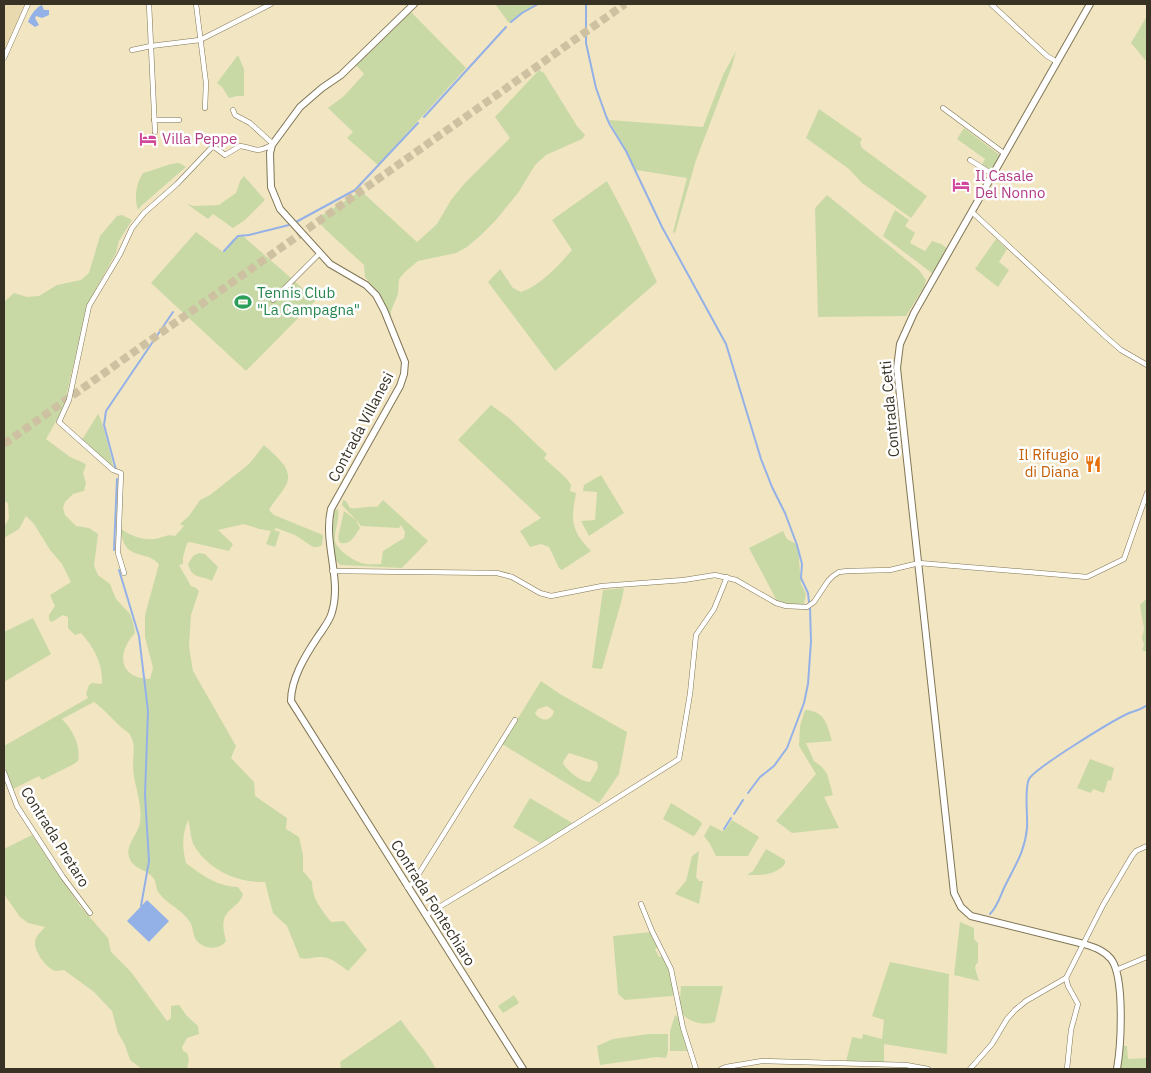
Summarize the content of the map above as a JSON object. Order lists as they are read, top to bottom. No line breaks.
{"streets":{"street":["Contrada Cetti","Contrada Villanesi","Contrada Pretaro","Contrada Fontechiaro"]},"crossings":[["Contrada Villanesi","Contrada Fontechiaro"]],"places":{"hotel":["Villa Peppe","Il Casale Del Nonno"],"sports":["Tennis Club \"La Campagna\""],"restaurant":["Il Rifugio di Diana"]}}
